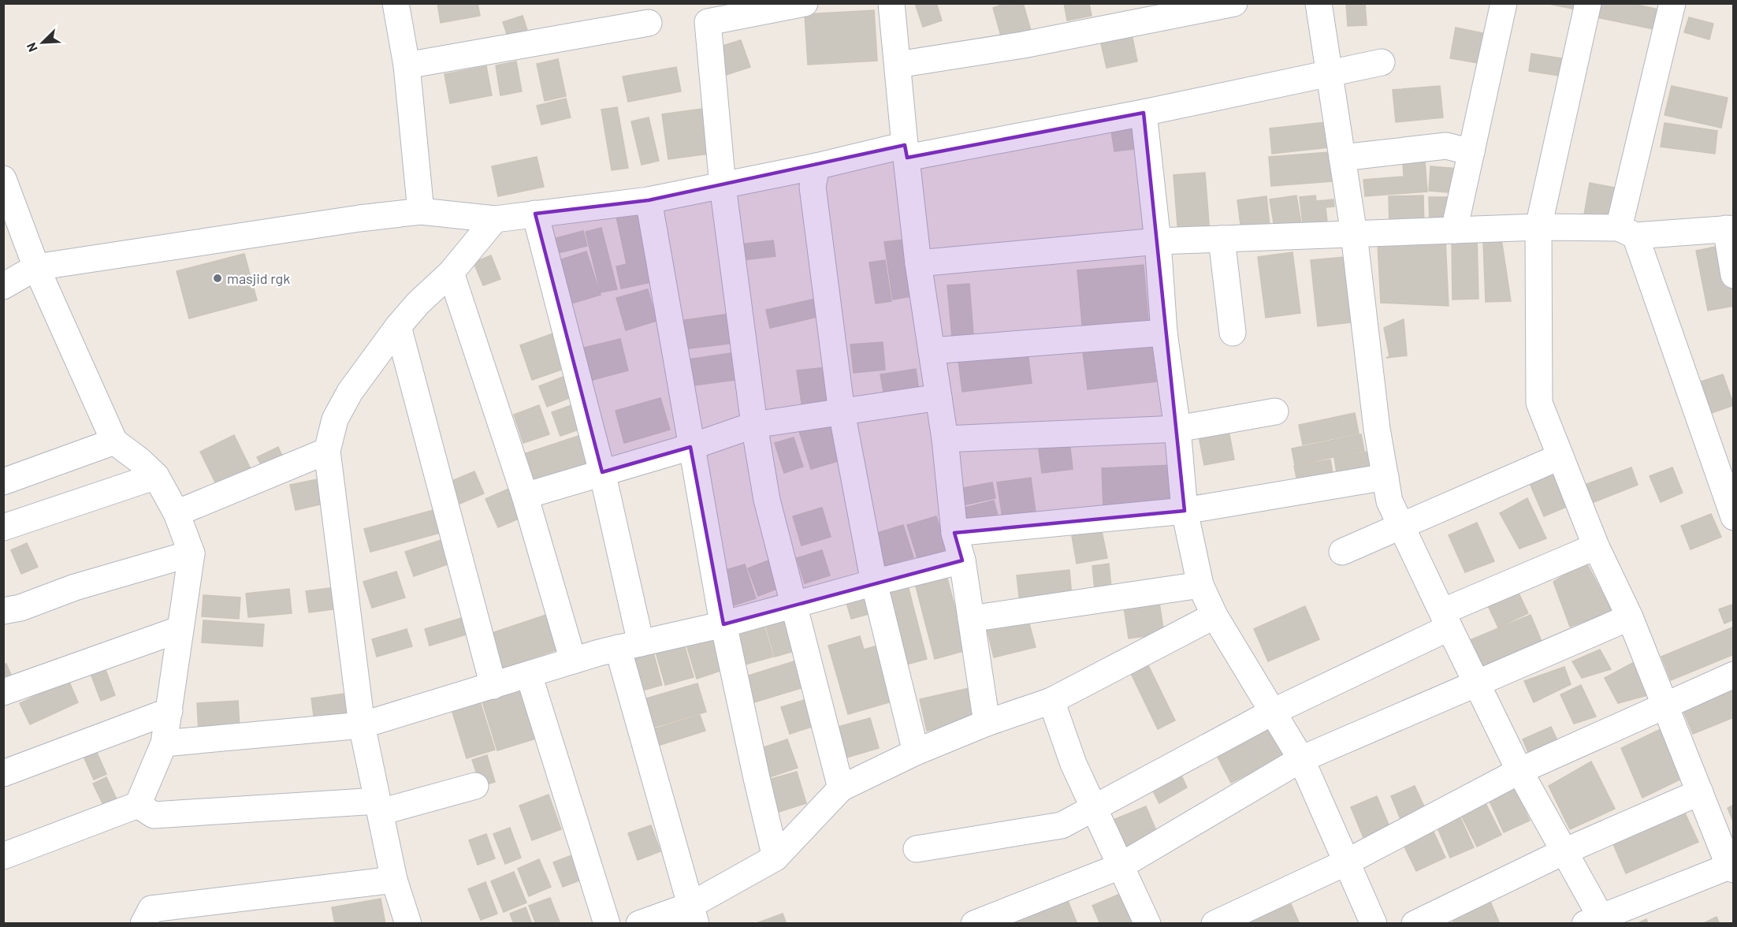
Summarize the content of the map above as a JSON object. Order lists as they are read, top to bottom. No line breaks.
{"places":["masjid rgk"],"north":"bottom left"}
